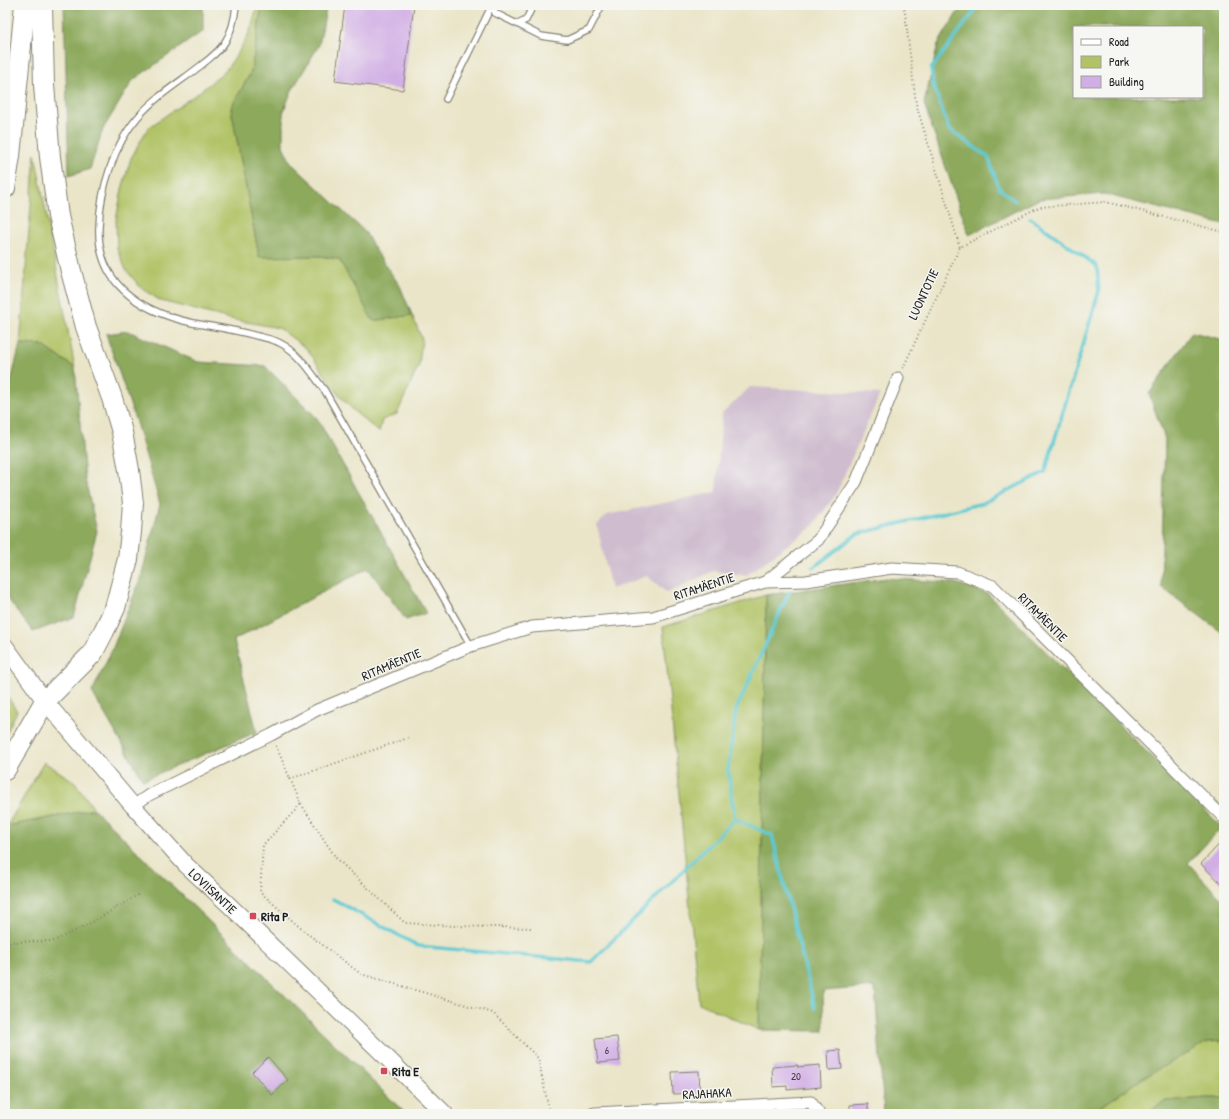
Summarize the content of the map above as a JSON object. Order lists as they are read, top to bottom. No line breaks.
{"streets":{"main road":["LOVIISANTIE"],"street":["RITAMÄENTIE","RAJAHAKA"],"path":["LUONTOTIE"]},"crossings":[["RITAMÄENTIE","LOVIISANTIE"]],"places":{"transit":["Rita P","Rita E"]},"house_numbers":["6","20"],"legend":["Road","Park","Building"]}
